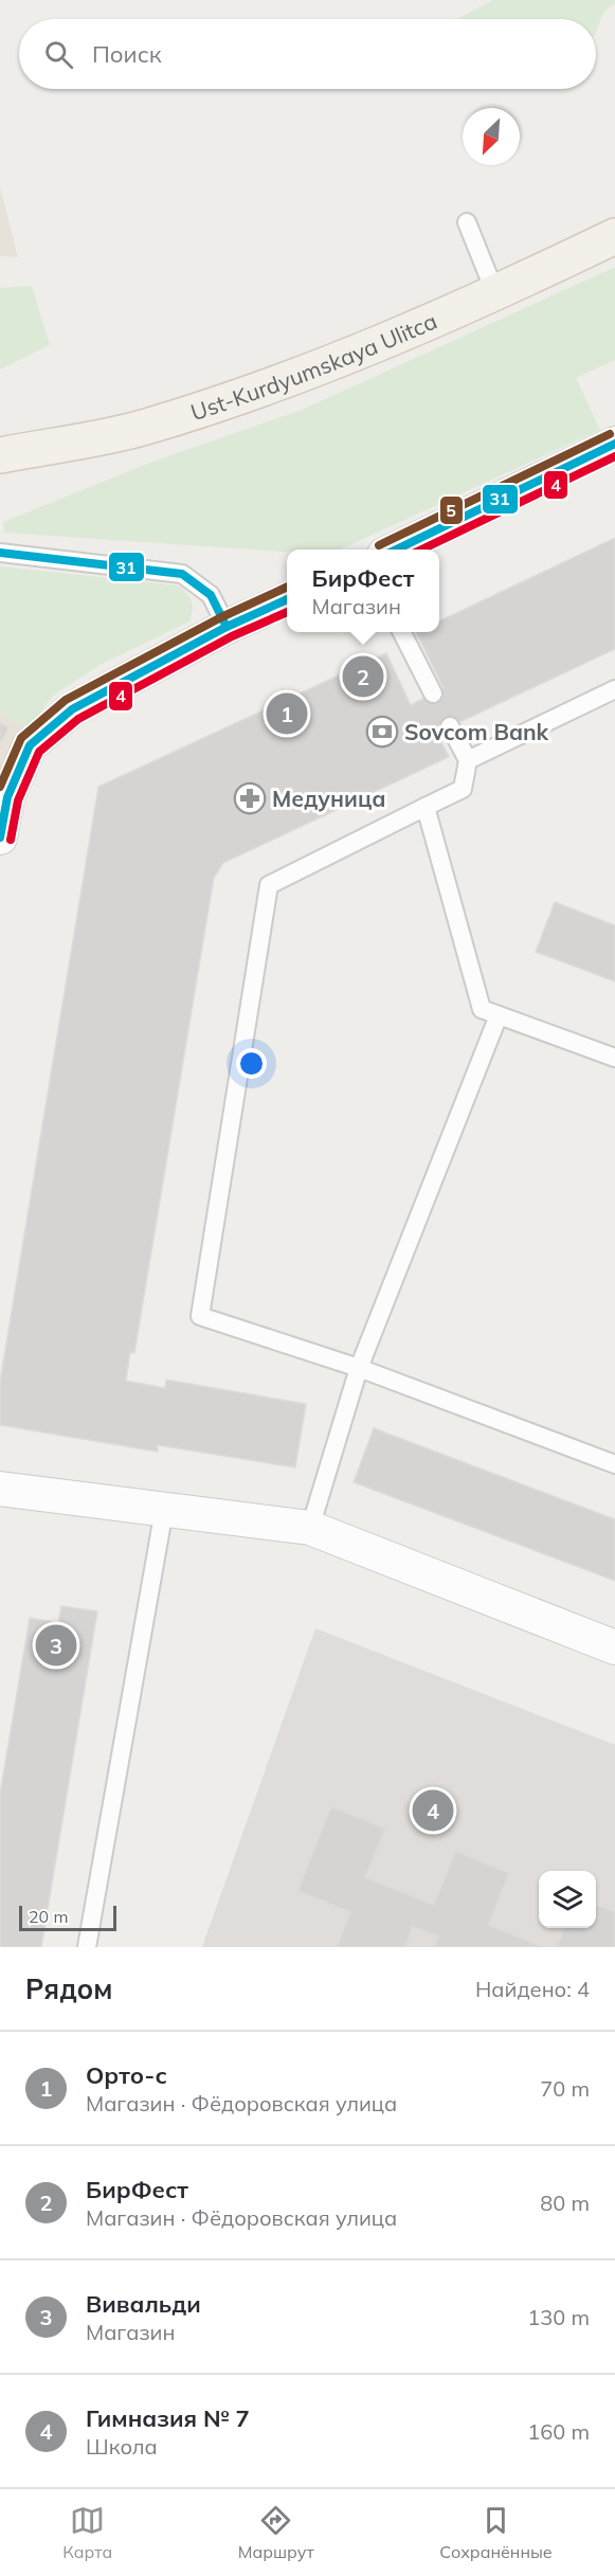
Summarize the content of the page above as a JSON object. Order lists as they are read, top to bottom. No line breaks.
{"streets":{"main road":["Ust-Kurdyumskaya Ulitca"]},"places":{"bank":["Sovcom Bank"],"pharmacy":["Медуница"]},"lines":["transit line 5","transit line 31","transit line 4"],"scale_bar":"20 m","north":"bottom left","page":{"search":"Поиск","popup":["БирФест","Магазин"],"pins":["2","1","3","4"],"scale":"20 m","heading":["Рядом","Найдено: 4"],"list":[{"mark":"1","name":"Орто-с","note":"Магазин · Фёдоровская улица","value":"70 m"},{"mark":"2","name":"БирФест","note":"Магазин · Фёдоровская улица","value":"80 m"},{"mark":"3","name":"Вивальди","note":"Магазин","value":"130 m"},{"mark":"4","name":"Гимназия № 7","note":"Школа","value":"160 m"}],"nav":["Карта","Маршрут","Сохранённые"]}}
